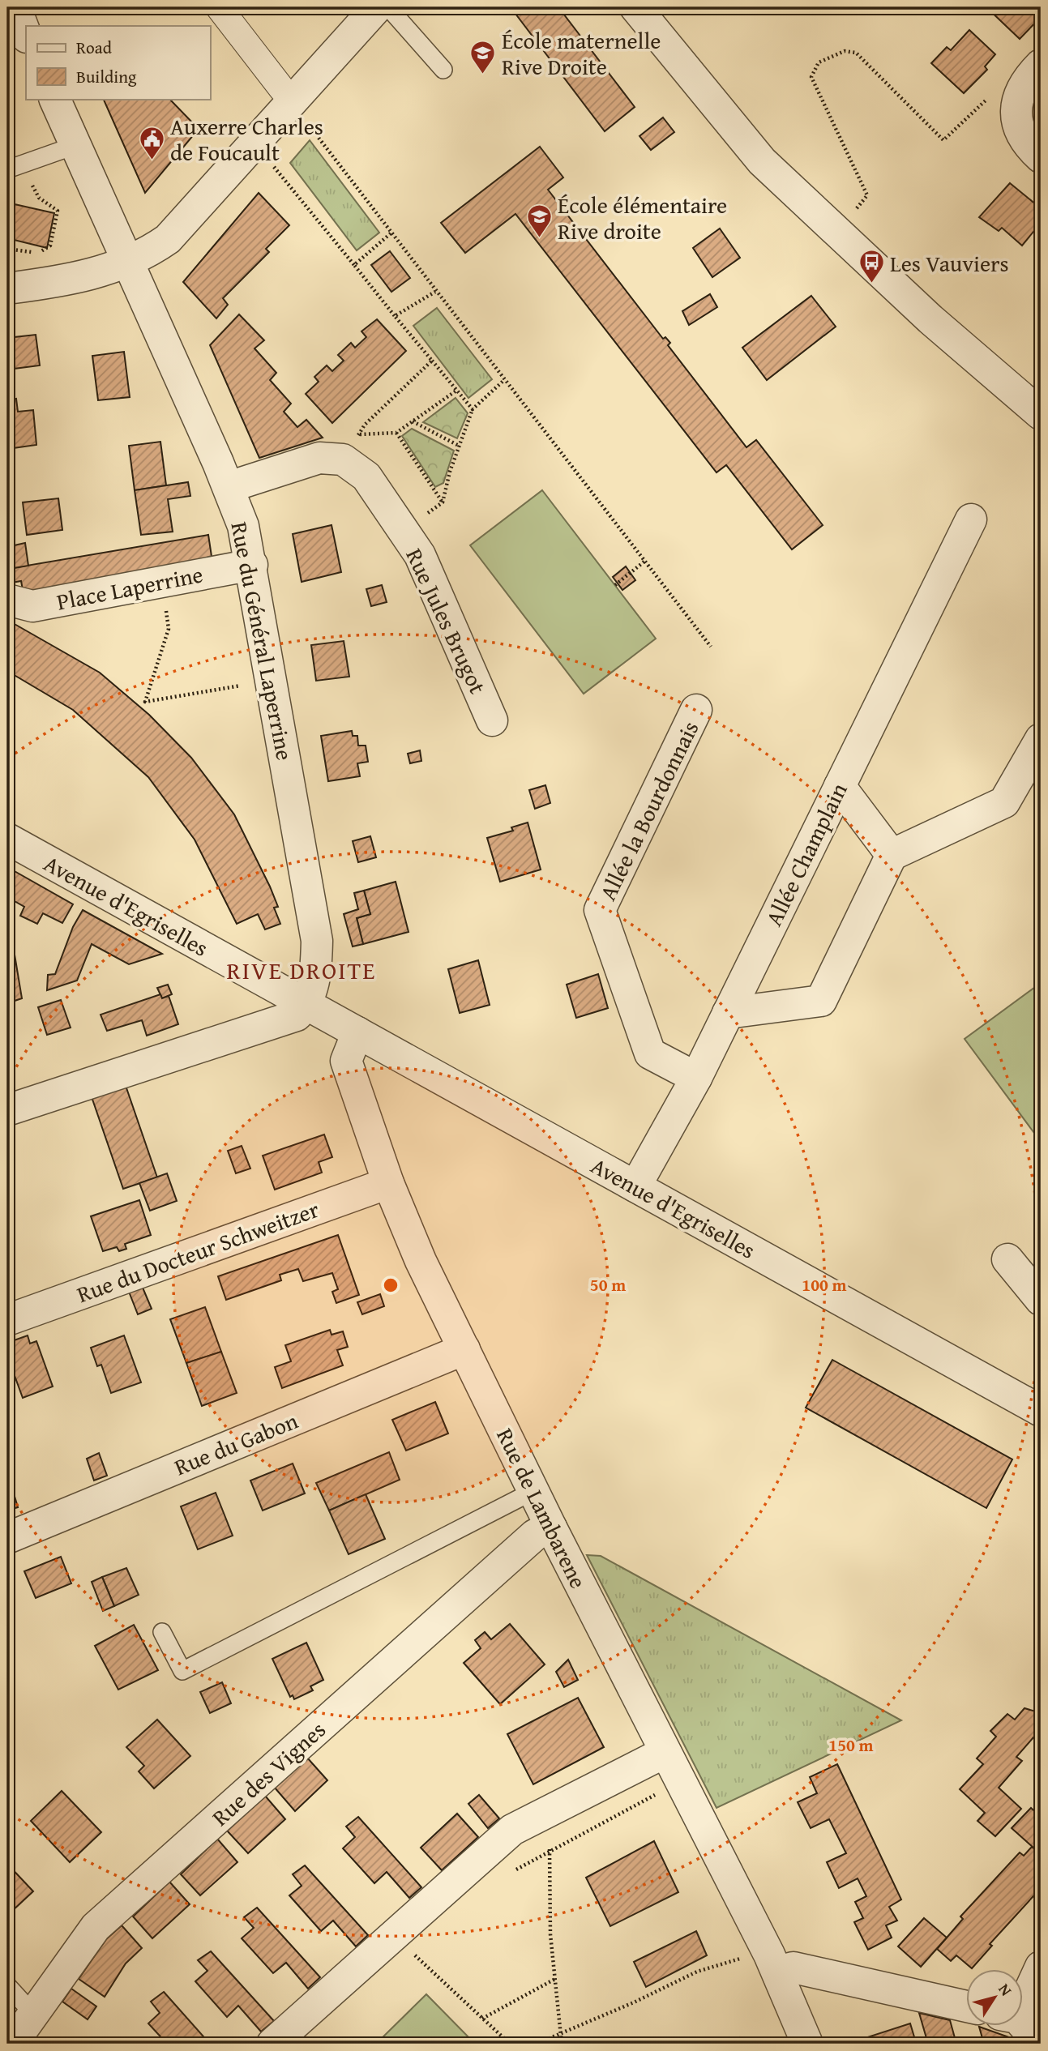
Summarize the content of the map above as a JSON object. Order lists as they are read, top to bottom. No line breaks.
{"streets":{"street":["Place Laperrine","Rue Jules Brugot","Rue du Général Laperrine","Allée la Bourdonnais","Allée Champlain","Avenue d'Egriselles","Rue du Docteur Schweitzer","Rue du Gabon","Rue de Lambarene","Rue des Vignes"]},"crossings":[["Place Laperrine","Rue du Général Laperrine"],["Rue du Général Laperrine","Avenue d'Egriselles"],["Allée la Bourdonnais","Allée Champlain"],["Allée Champlain","Avenue d'Egriselles"],["Avenue d'Egriselles","Rue de Lambarene"],["Rue du Docteur Schweitzer","Rue de Lambarene"],["Rue du Gabon","Rue de Lambarene"],["Rue de Lambarene","Rue des Vignes"]],"districts":["RIVE DROITE"],"places":{"school or university":["École maternelle Rive Droite","École élémentaire Rive droite"],"public building":["Auxerre Charles de Foucault"],"bus stop":["Les Vauviers"]},"legend":["Road","Building"],"north":"top right","rings":["50 m","100 m","150 m"]}
